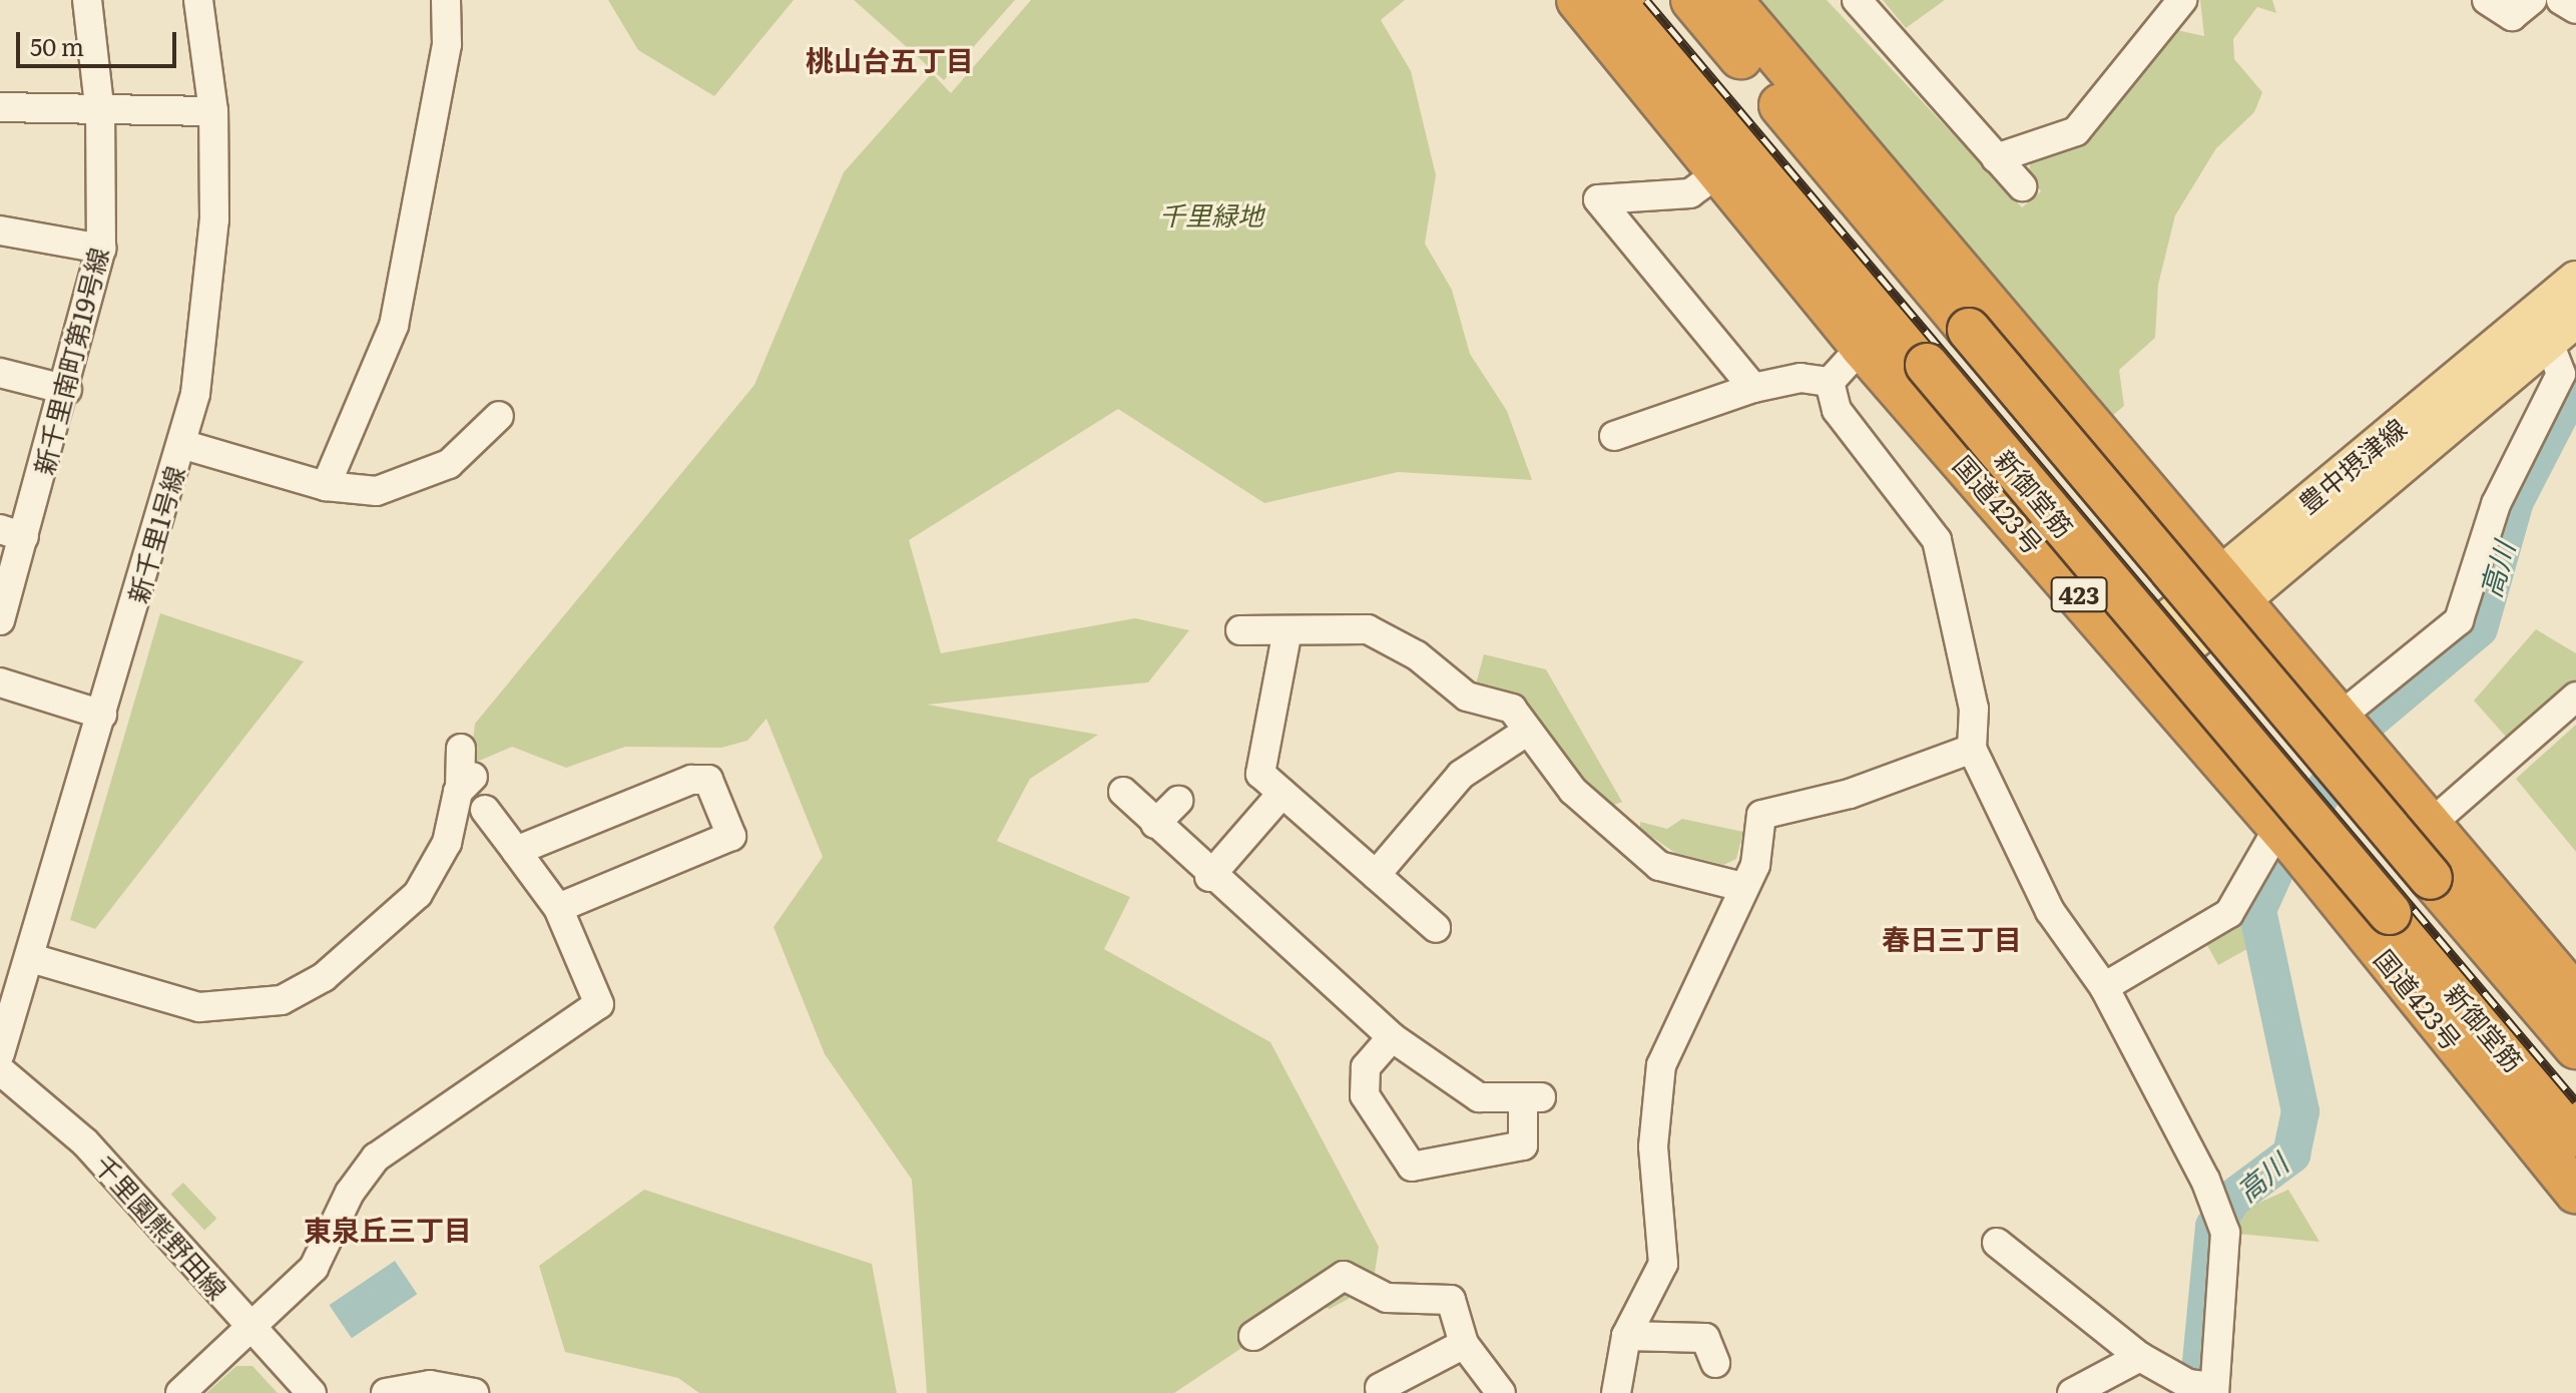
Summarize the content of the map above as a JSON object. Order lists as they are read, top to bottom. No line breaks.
{"streets":{"highway":["新御堂筋","国道423号","423"],"main road":["豊中摂津線"],"street":["新千里南町第19号線","新千里1号線","千里園熊野田線"]},"crossings":[["豊中摂津線","国道423号"]],"districts":["桃山台五丁目","春日三丁目","東泉丘三丁目"],"water":["高川"],"parks":["千里緑地"],"scale_bar":"50 m"}
